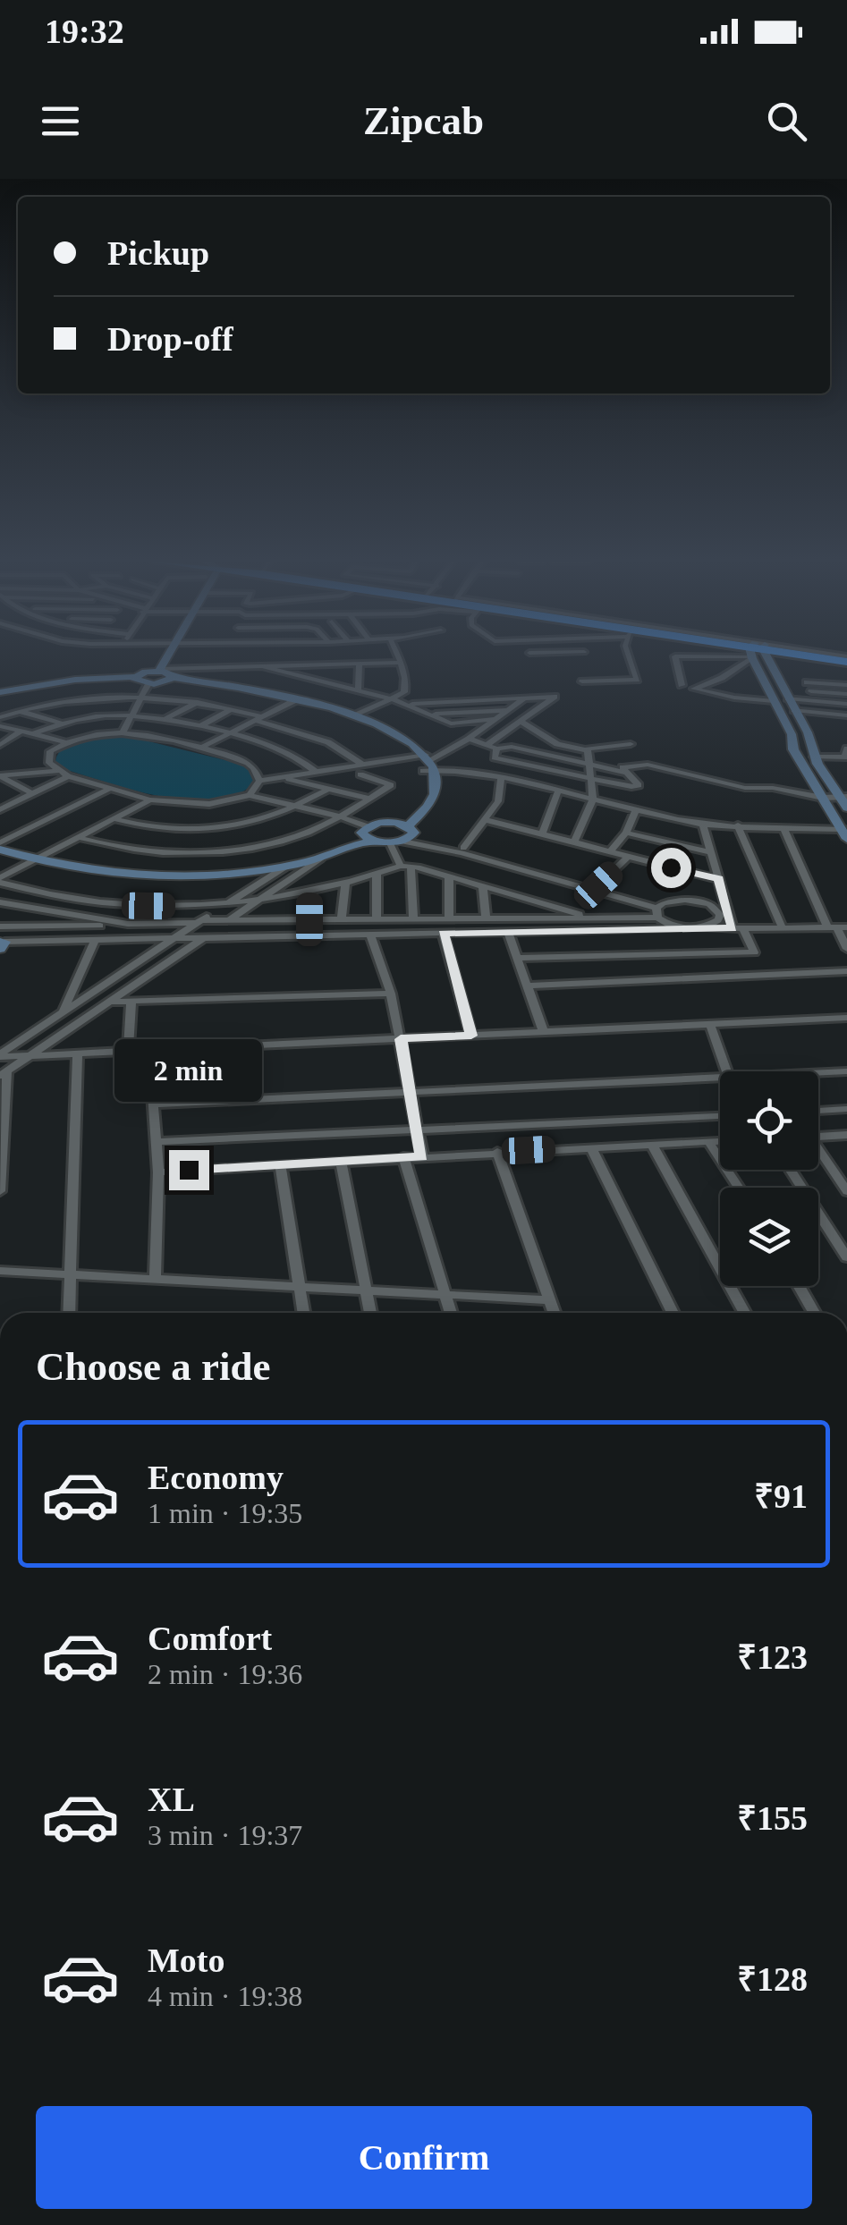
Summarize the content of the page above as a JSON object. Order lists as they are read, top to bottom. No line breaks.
{"page":{"status":"19:32","header":"Zipcab","banner":["Pickup","Drop-off"],"bubble":"2 min","heading":"Choose a ride","list":[{"name":"Economy","note":"1 min · 19:35","value":"₹91"},{"name":"Comfort","note":"2 min · 19:36","value":"₹123"},{"name":"XL","note":"3 min · 19:37","value":"₹155"},{"name":"Moto","note":"4 min · 19:38","value":"₹128"}],"buttons":"Confirm"}}
